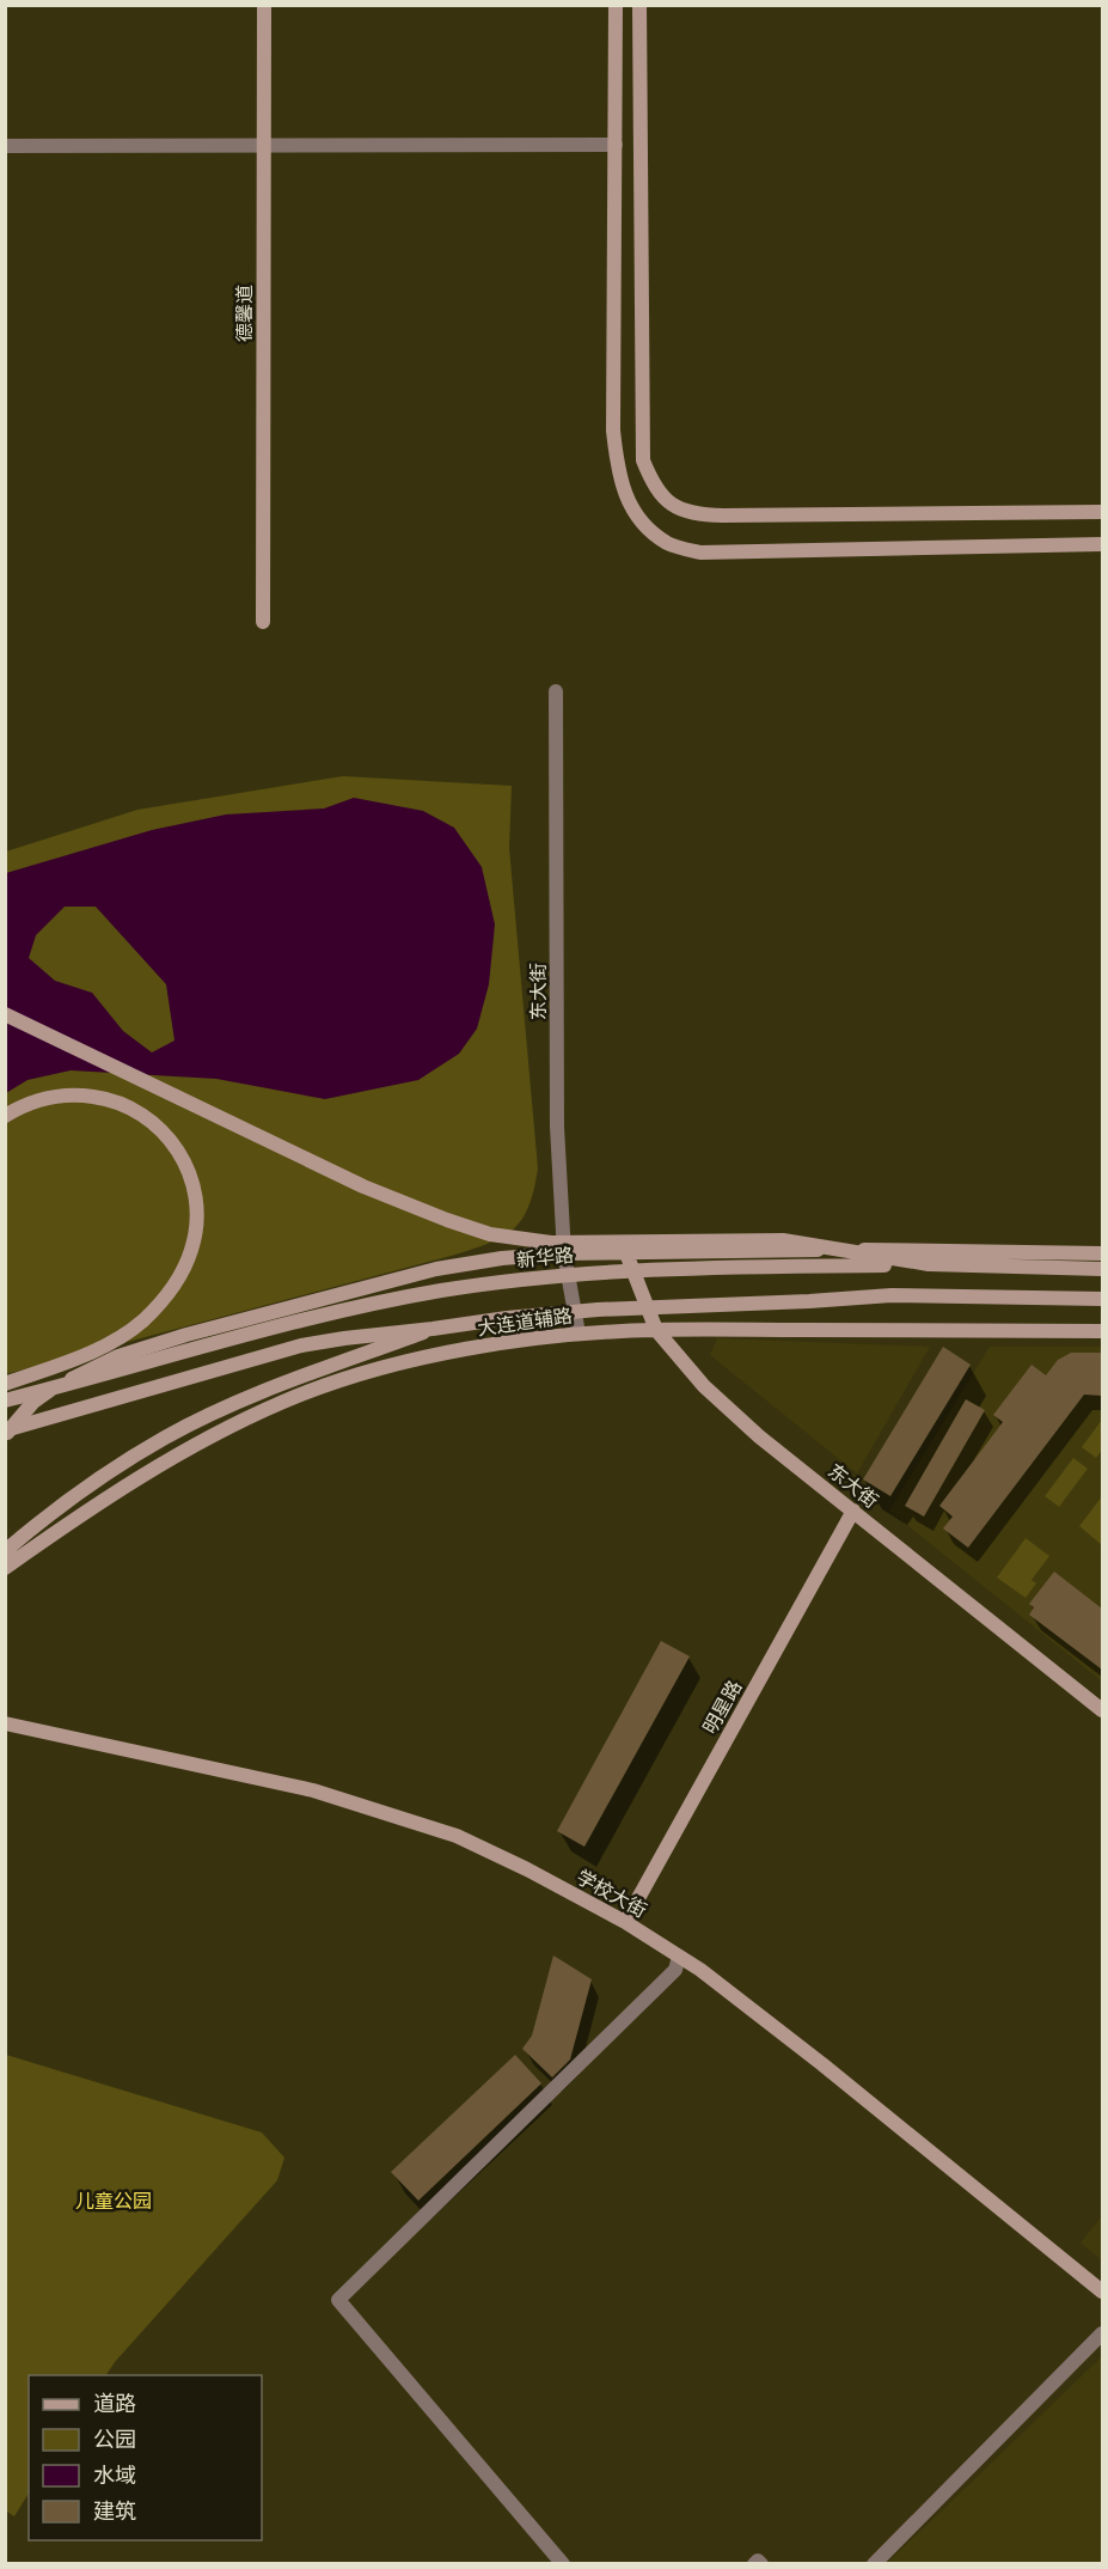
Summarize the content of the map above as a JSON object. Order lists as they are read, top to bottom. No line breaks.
{"streets":{"street":["德馨道","东大街","新华路","大连道辅路","明星路","学校大街"]},"crossings":[["东大街","大连道辅路"],["东大街","明星路"],["明星路","学校大街"]],"parks":["儿童公园"],"legend":["道路","公园","水域","建筑"]}
